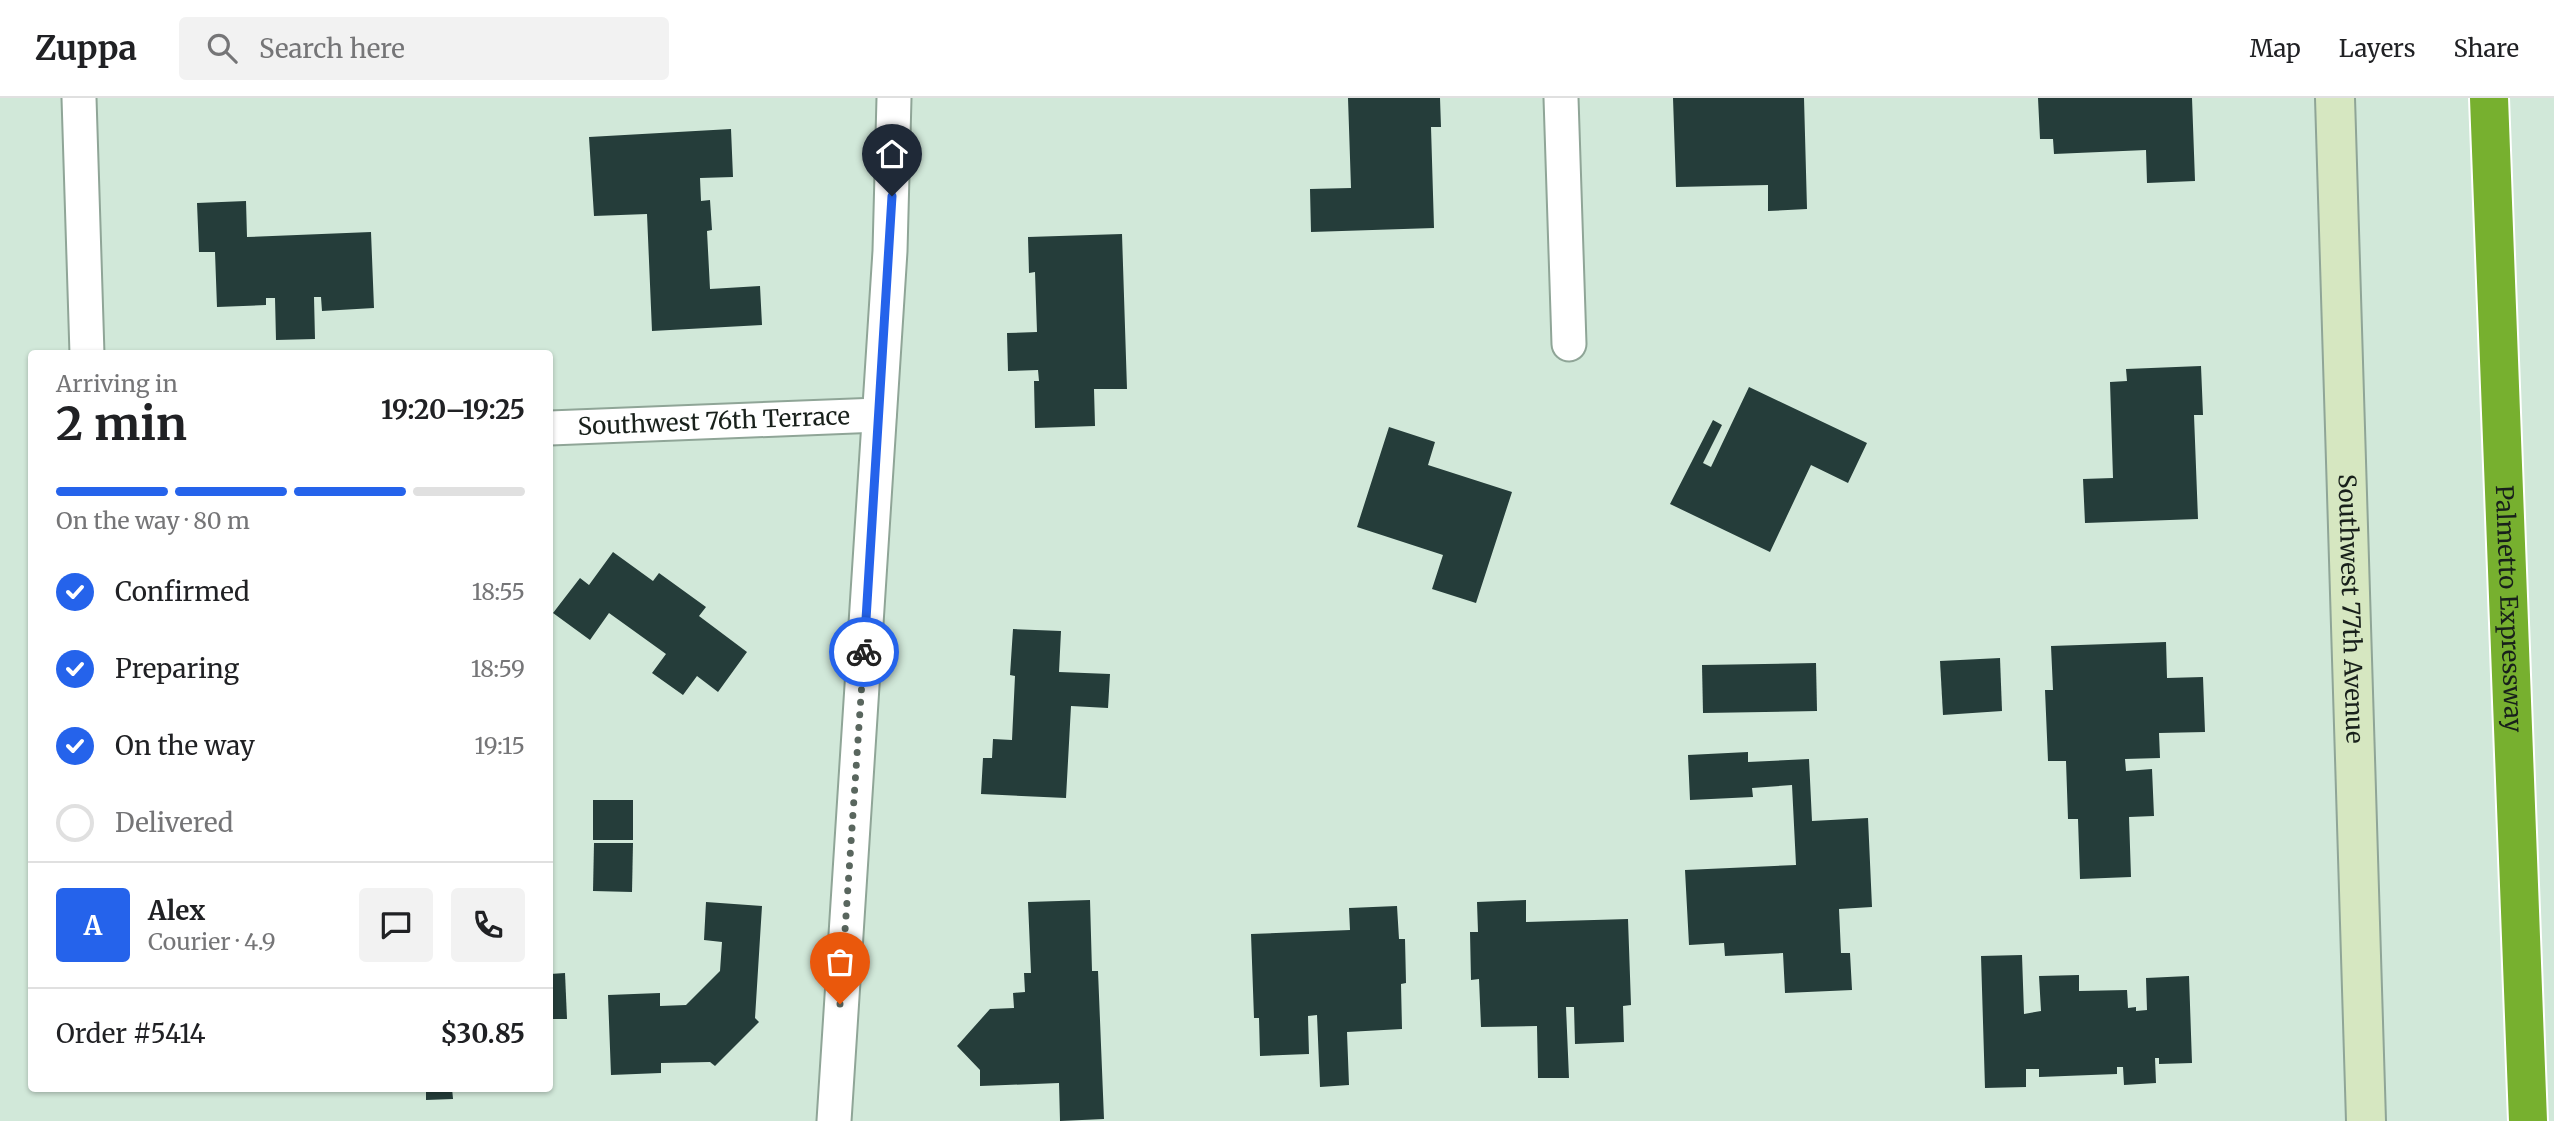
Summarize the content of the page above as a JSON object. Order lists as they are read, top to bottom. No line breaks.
{"streets":{"highway":["Palmetto Expressway"],"street":["Southwest 76th Terrace","Southwest 77th Avenue"]},"page":{"header":"Zuppa","search":"Search here","nav":["Map","Layers","Share"],"heading":["2 min","Arriving in","19:20–19:25"],"panel":["Alex","Courier · 4.9","Order #5414","$30.85"],"bar":"On the way · 80 m","list":[["Confirmed","18:55"],["Preparing","18:59"],["On the way","19:15"],"Delivered"],"round":"A"}}
